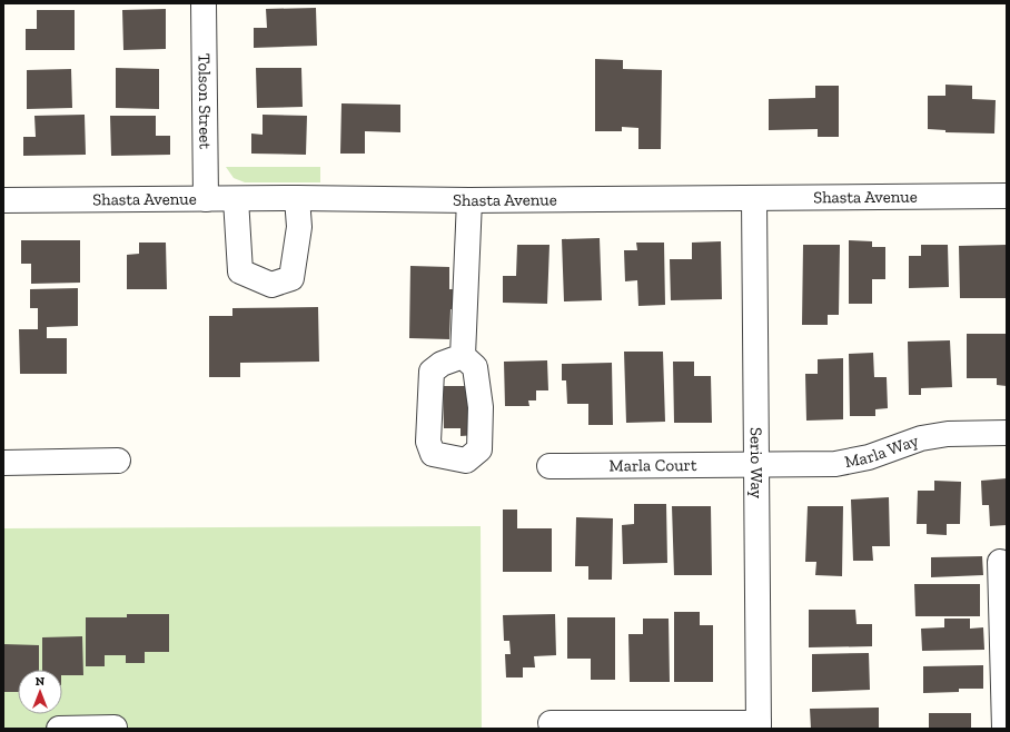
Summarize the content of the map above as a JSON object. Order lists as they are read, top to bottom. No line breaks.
{"streets":{"street":["Tolson Street","Shasta Avenue","Marla Way","Serio Way","Marla Court"]},"crossings":[["Tolson Street","Shasta Avenue"],["Shasta Avenue","Serio Way"],["Marla Way","Serio Way"],["Marla Way","Marla Court"],["Serio Way","Marla Court"]],"north":"top"}
